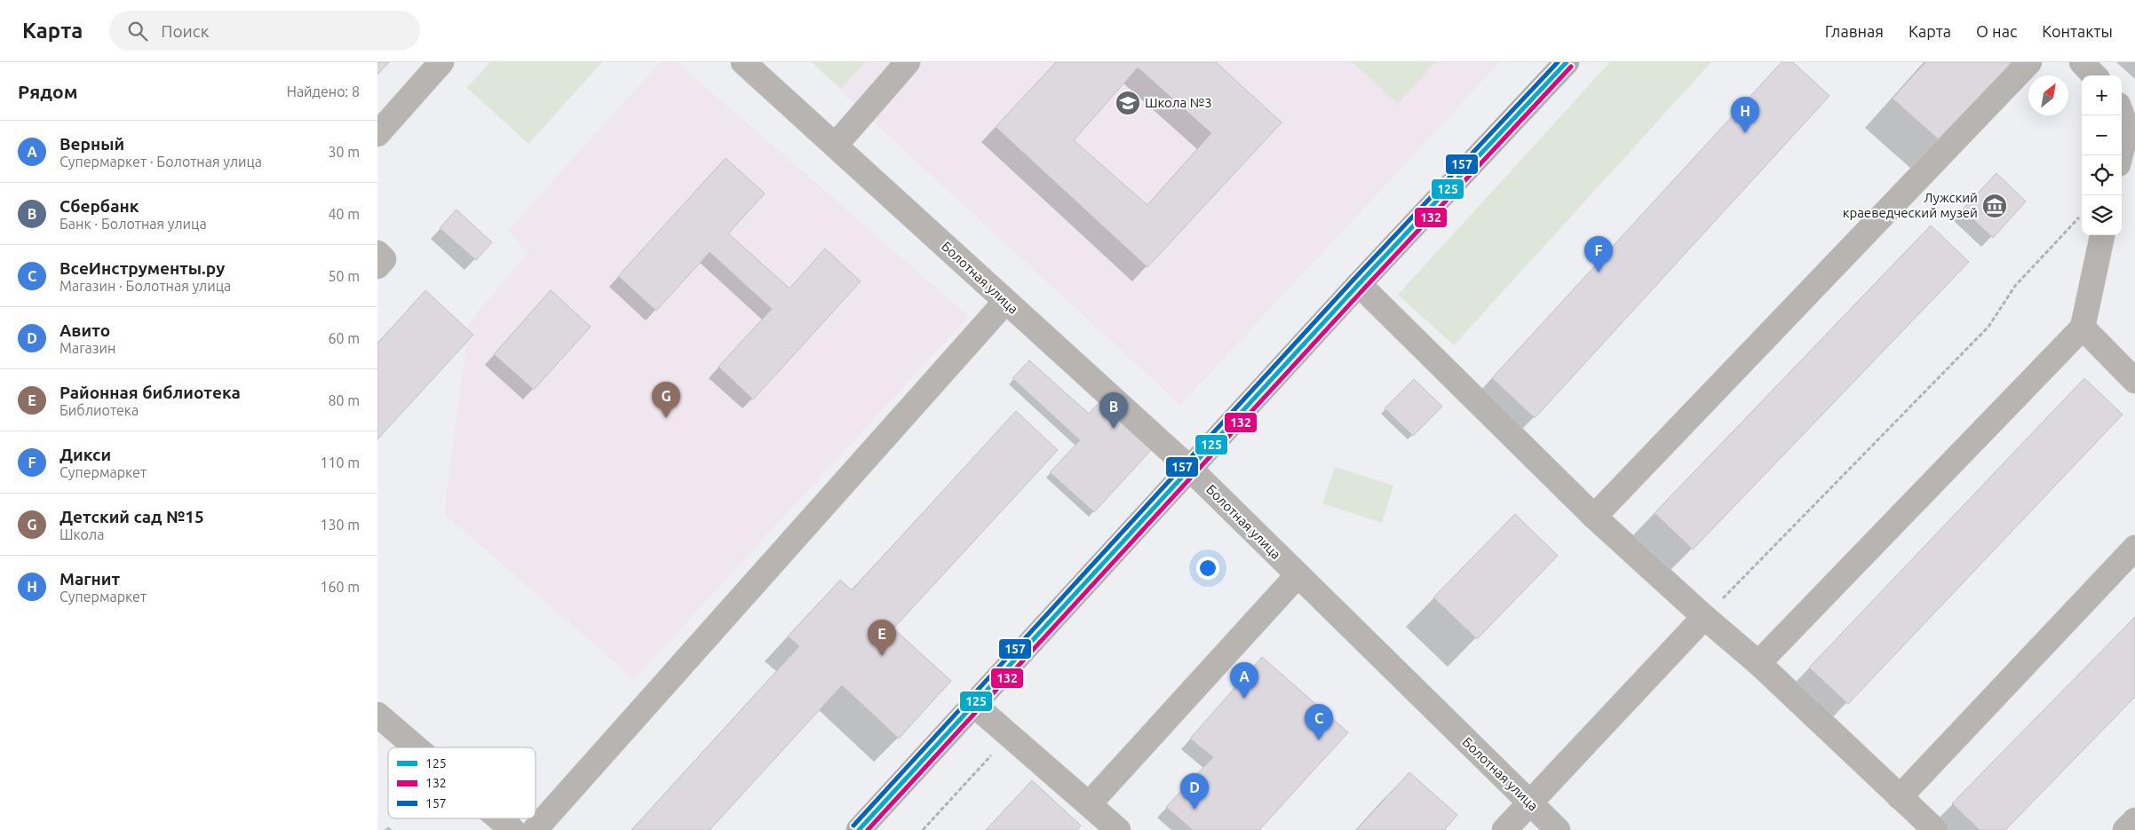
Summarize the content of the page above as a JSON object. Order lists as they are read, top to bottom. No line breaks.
{"streets":{"street":["Болотная улица"]},"places":{"school or university":["Школа №3"],"museum":["Лужский краеведческий музей"]},"lines":["transit line 125","transit line 157","transit line 132"],"legend":["125","132","157"],"north":"top right","page":{"header":"Карта","search":"Поиск","nav":["Главная","Карта","О нас","Контакты"],"heading":["Рядом","Найдено: 8"],"map_buttons":["+","−"],"pins":["H","F","G","B","E","A","C","D"],"list":[{"mark":"A","name":"Верный","note":"Супермаркет · Болотная улица","value":"30 m"},{"mark":"B","name":"Сбербанк","note":"Банк · Болотная улица","value":"40 m"},{"mark":"C","name":"ВсеИнструменты.ру","note":"Магазин · Болотная улица","value":"50 m"},{"mark":"D","name":"Авито","note":"Магазин","value":"60 m"},{"mark":"E","name":"Районная библиотека","note":"Библиотека","value":"80 m"},{"mark":"F","name":"Дикси","note":"Супермаркет","value":"110 m"},{"mark":"G","name":"Детский сад №15","note":"Школа","value":"130 m"},{"mark":"H","name":"Магнит","note":"Супермаркет","value":"160 m"}]}}
